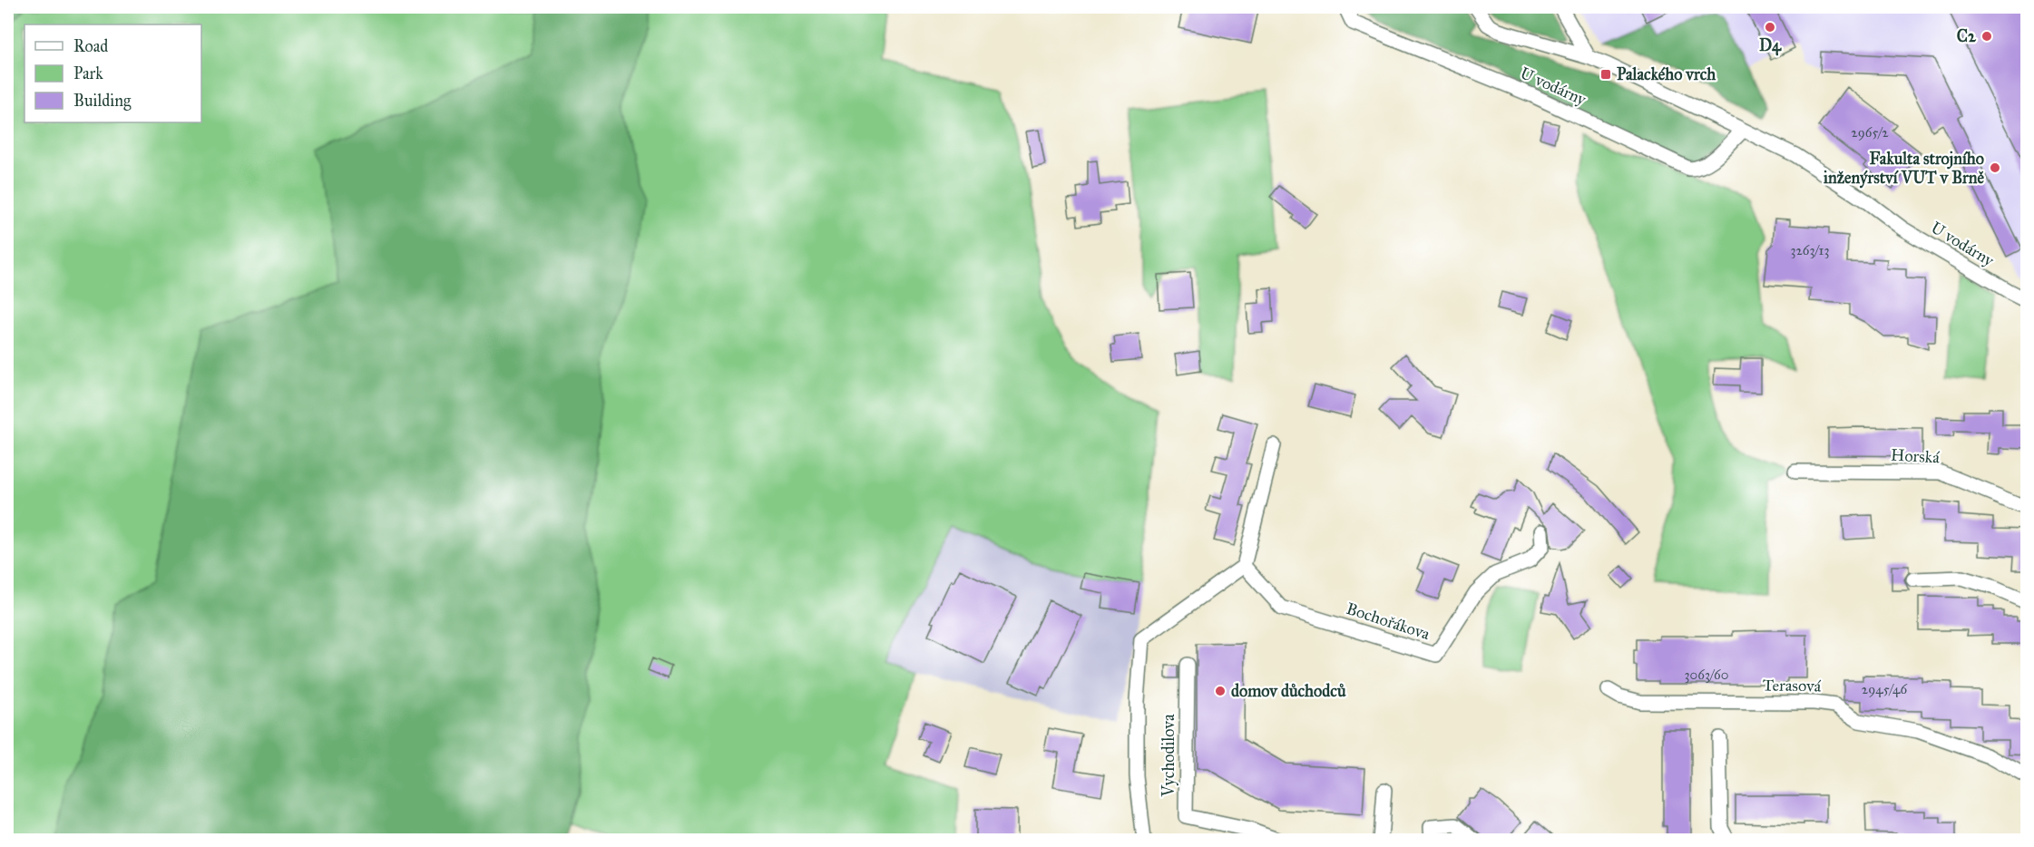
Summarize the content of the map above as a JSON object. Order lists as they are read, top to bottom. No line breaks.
{"streets":{"street":["U vodárny","Horská","Bochořákova","Terasová","Vychodilova"]},"places":{"other":["D4","C2","Fakulta strojního inženýrství VUT v Brně","domov důchodců"],"transit":["Palackého vrch"]},"house_numbers":["2965/2","3263/13","3063/60","2945/46"],"legend":["Road","Park","Building"]}
